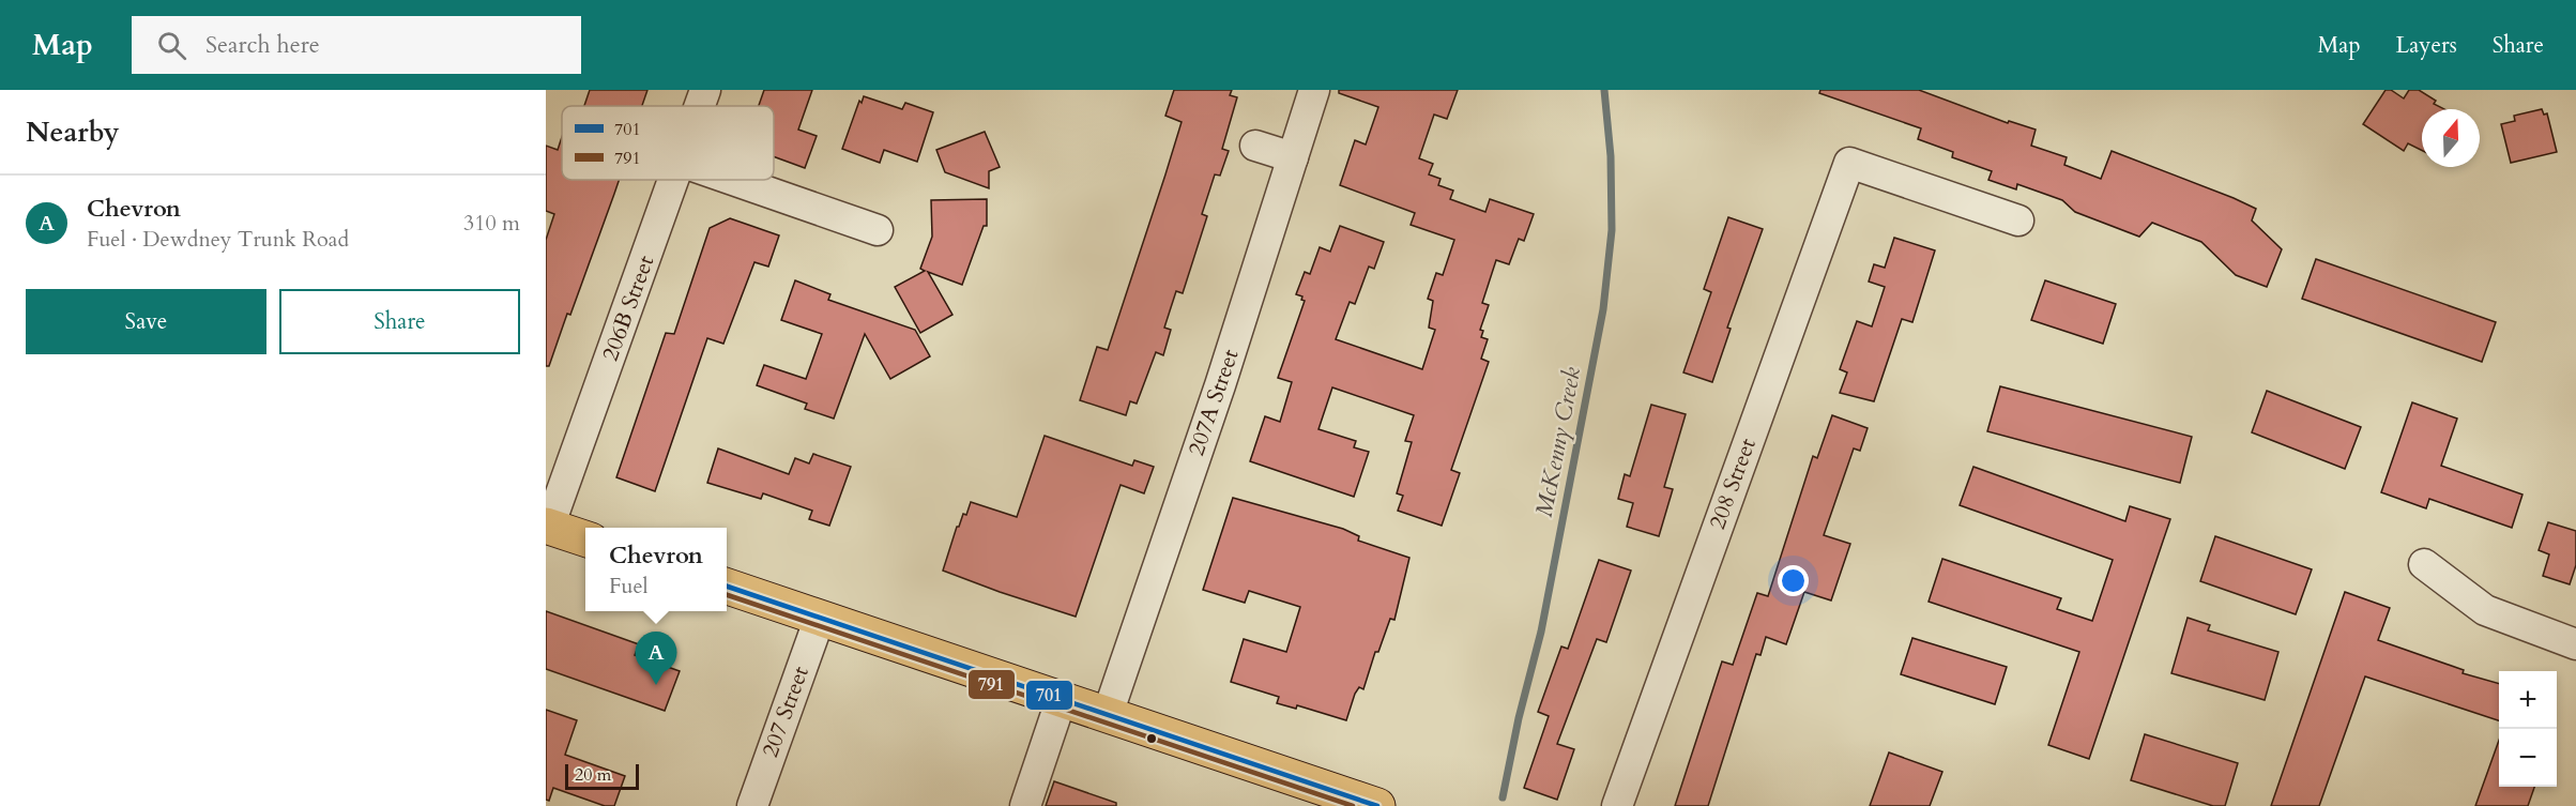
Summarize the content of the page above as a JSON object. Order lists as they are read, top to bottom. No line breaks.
{"streets":{"street":["206B Street","207A Street","208 Street","207 Street"]},"water":["McKenny Creek"],"lines":["transit line 701","transit line 791"],"legend":["701","791"],"scale_bar":"20 m","north":"top","page":{"header":"Map","search":"Search here","nav":["Map","Layers","Share"],"heading":"Nearby","list":[{"mark":"A","name":"Chevron","note":"Fuel · Dewdney Trunk Road","value":"310 m"}],"buttons":["Save","Share"],"popup":["Chevron","Fuel"],"pins":"A","map_buttons":["+","−"],"scale":"20 m"}}
